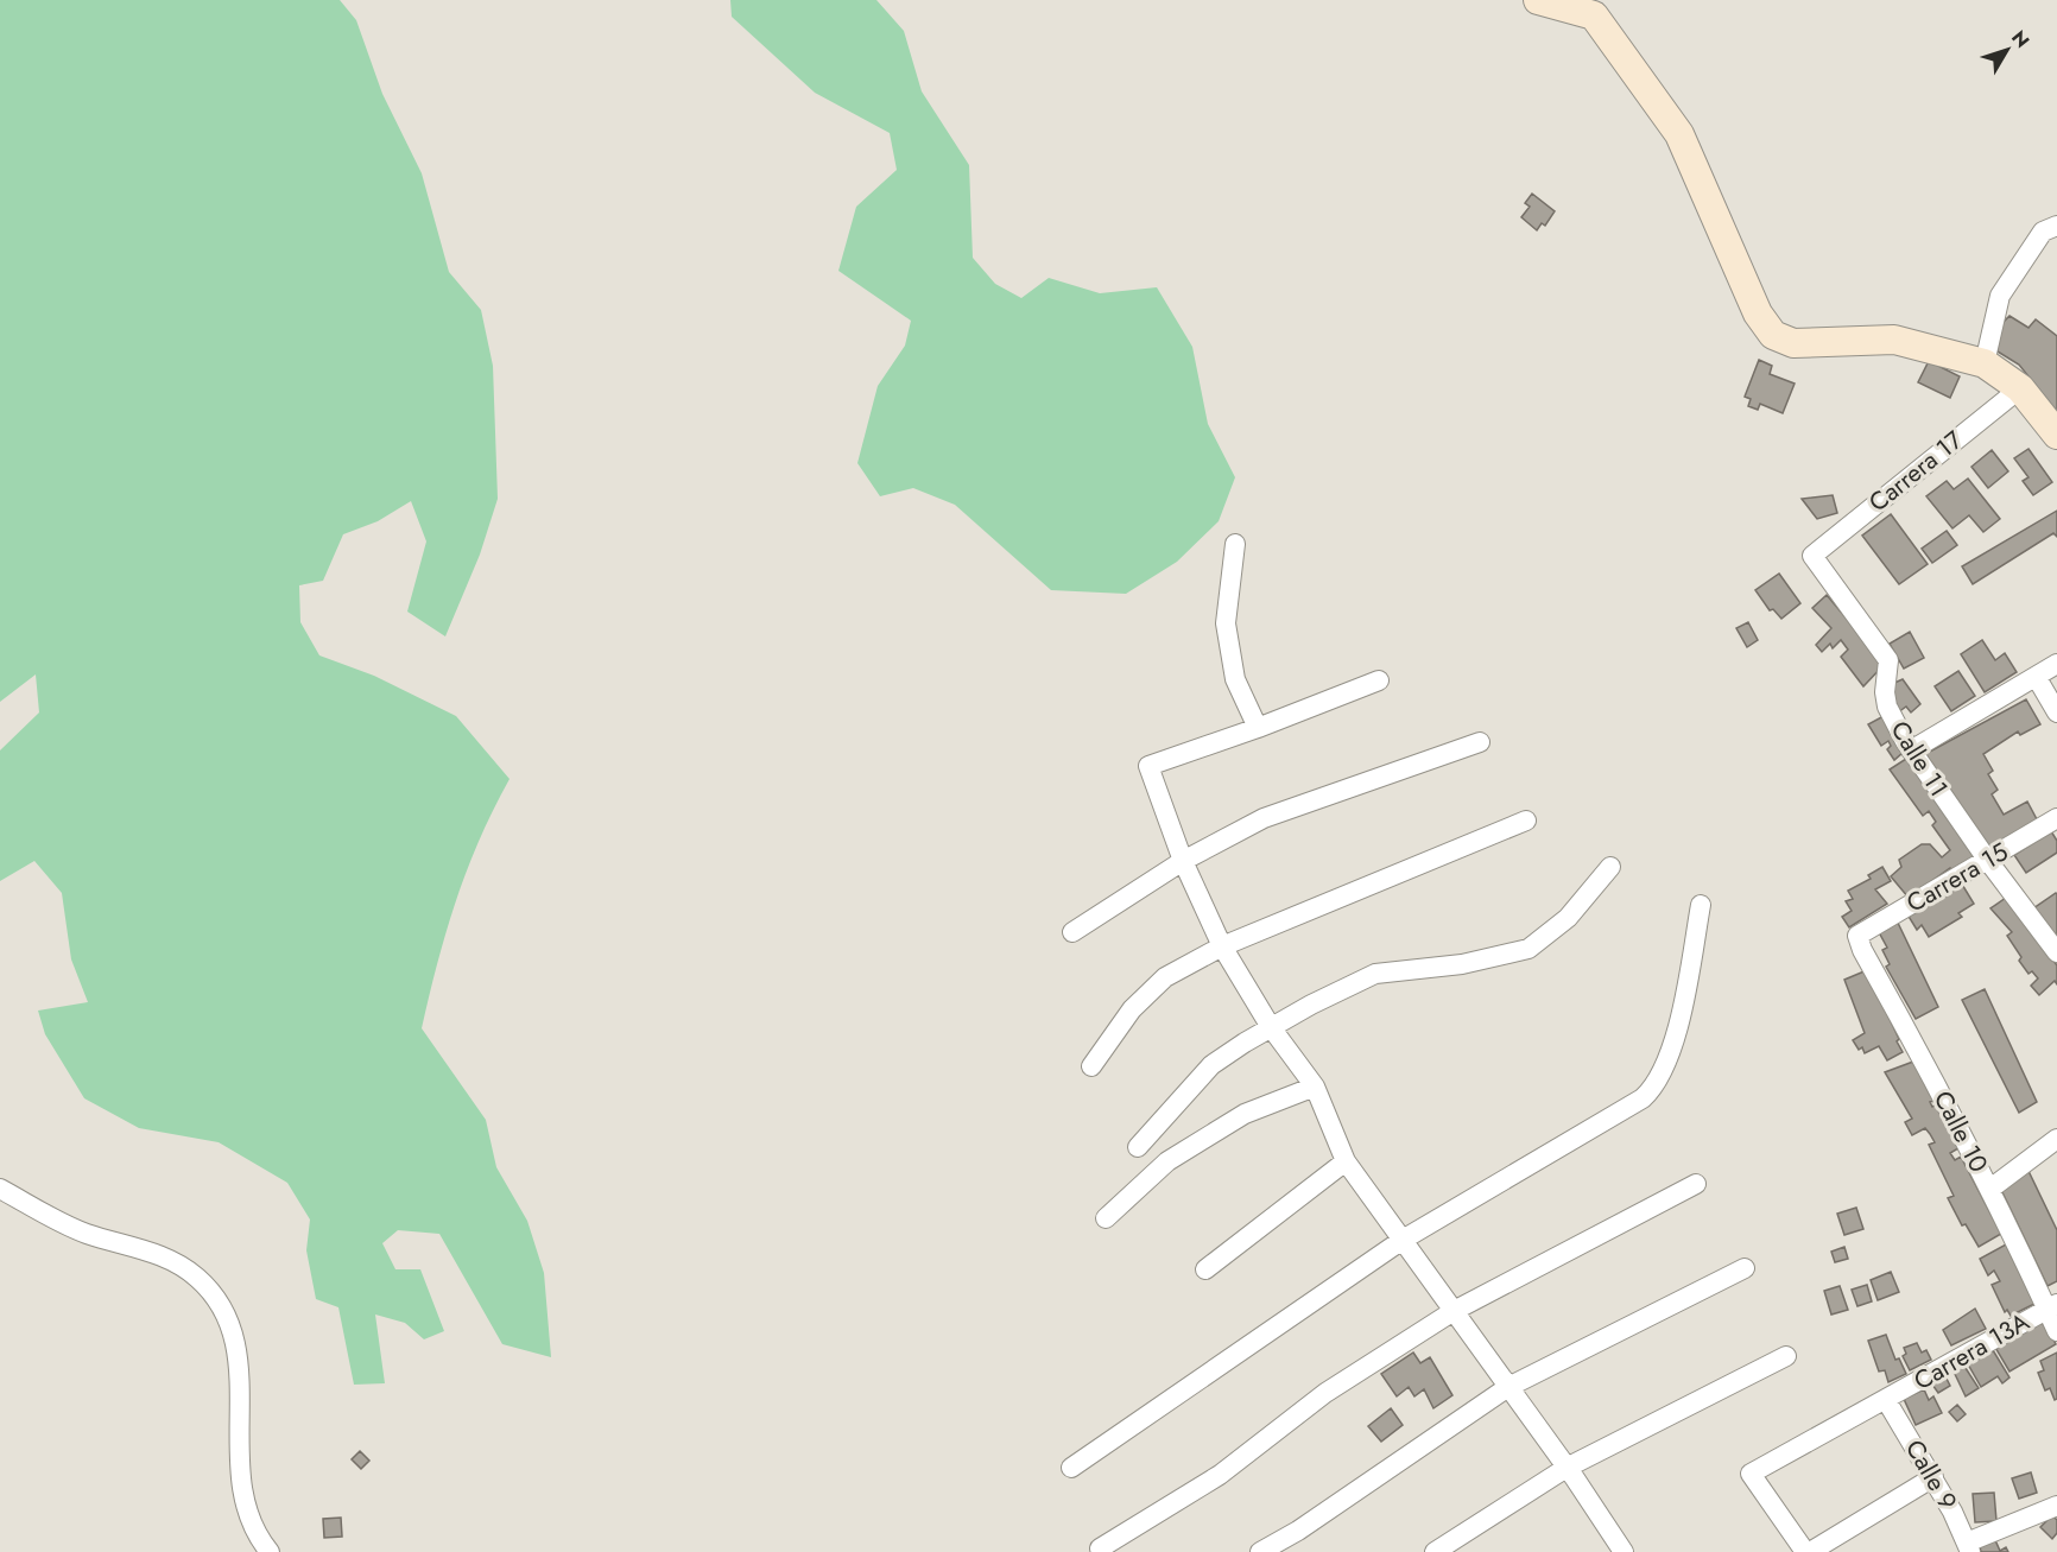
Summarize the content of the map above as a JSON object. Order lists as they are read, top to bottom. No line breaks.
{"streets":{"street":["Carrera 17","Calle 11","Carrera 15","Calle 10","Carrera 13A","Calle 9"]},"crossings":[["Carrera 17","Calle 11"],["Calle 11","Carrera 15"],["Carrera 15","Calle 10"],["Calle 10","Carrera 13A"],["Carrera 13A","Calle 9"]],"north":"top right"}
